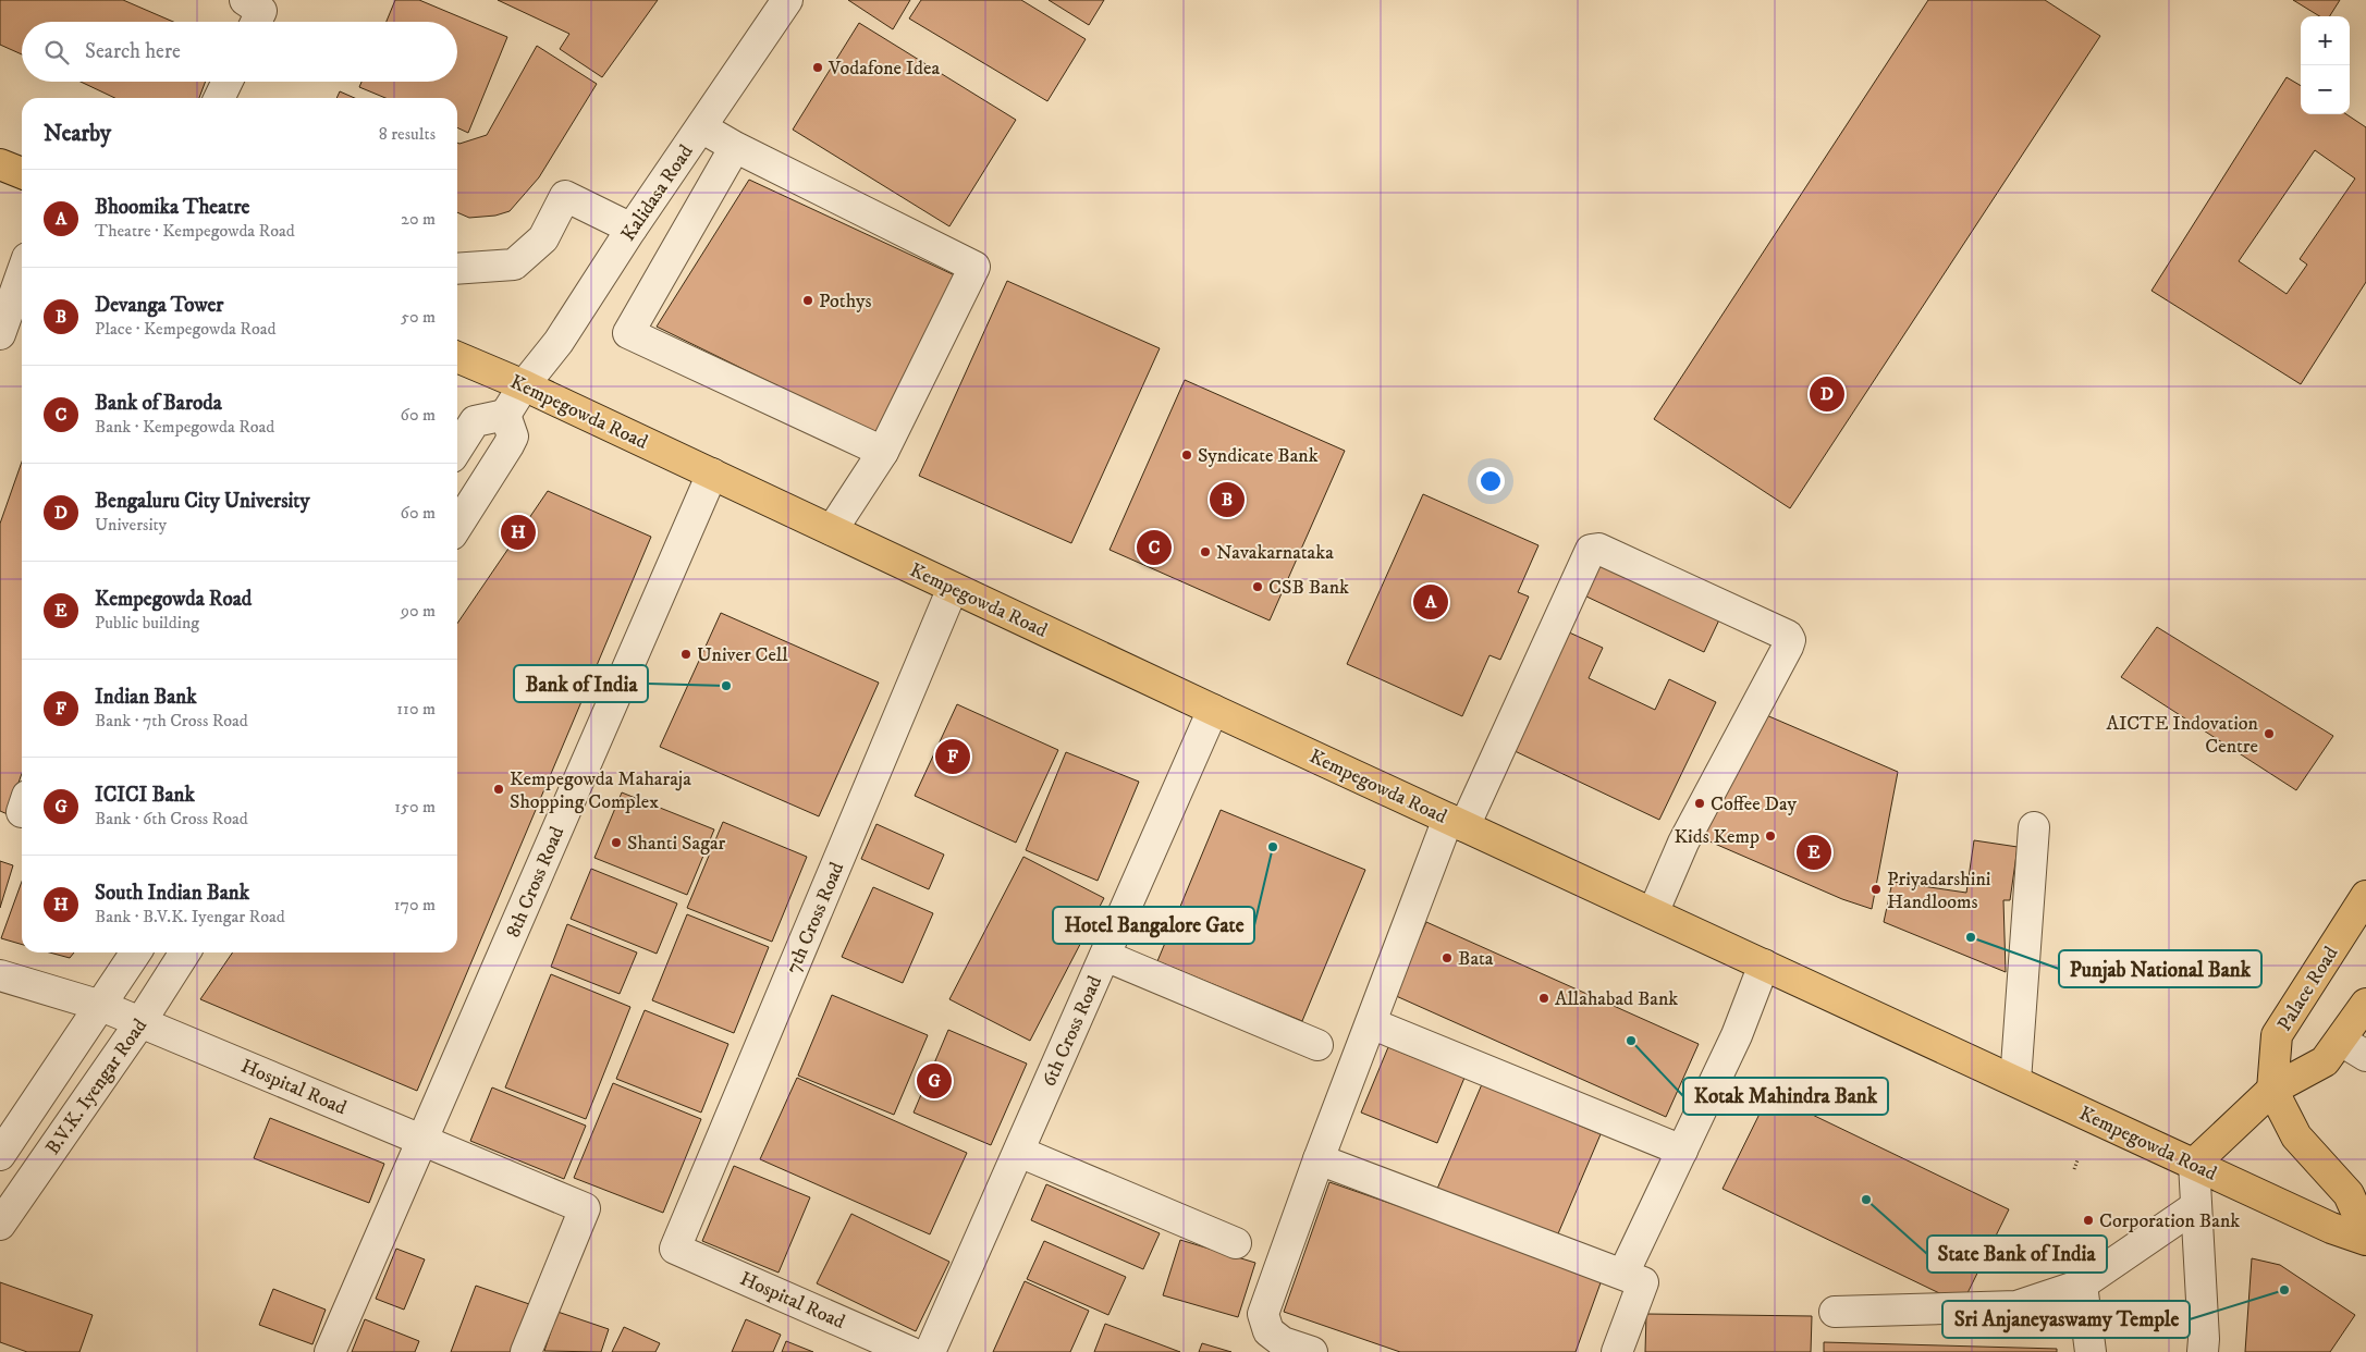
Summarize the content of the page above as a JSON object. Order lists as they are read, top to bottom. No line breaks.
{"streets":{"main road":["Kempegowda Road","Palace Road"],"street":["Kalidasa Road","8th Cross Road","7th Cross Road","6th Cross Road","B.V.K. Iyengar Road","Hospital Road"]},"crossings":[["Kalidasa Road","Kempegowda Road"],["Kempegowda Road","8th Cross Road"],["Kempegowda Road","7th Cross Road"],["Kempegowda Road","6th Cross Road"],["8th Cross Road","Hospital Road"],["7th Cross Road","Hospital Road"],["B.V.K. Iyengar Road","Hospital Road"]],"places":["Vodafone Idea","Pothys","Syndicate Bank","Navakarnataka","CSB Bank","Univer Cell","Bank of India","AICTE Indovation Centre","Kempegowda Maharaja Shopping Complex","Coffee Day","Kids Kemp","Shanti Sagar","Hotel Bangalore Gate","Priyadarshini Handlooms","Punjab National Bank","Bata","Allahabad Bank","Kotak Mahindra Bank","State Bank of India","Corporation Bank","Sri Anjaneyaswamy Temple"],"page":{"map_buttons":["+","−"],"search":"Search here","heading":["Nearby","8 results"],"list":[{"mark":"A","name":"Bhoomika Theatre","note":"Theatre · Kempegowda Road","value":"20 m"},{"mark":"B","name":"Devanga Tower","note":"Place · Kempegowda Road","value":"50 m"},{"mark":"C","name":"Bank of Baroda","note":"Bank · Kempegowda Road","value":"60 m"},{"mark":"D","name":"Bengaluru City University","note":"University","value":"60 m"},{"mark":"E","name":"Kempegowda Road","note":"Public building","value":"90 m"},{"mark":"F","name":"Indian Bank","note":"Bank · 7th Cross Road","value":"110 m"},{"mark":"G","name":"ICICI Bank","note":"Bank · 6th Cross Road","value":"150 m"},{"mark":"H","name":"South Indian Bank","note":"Bank · B.V.K. Iyengar Road","value":"170 m"}],"pins":["D","B","H","C","A","F","E","G"]}}
